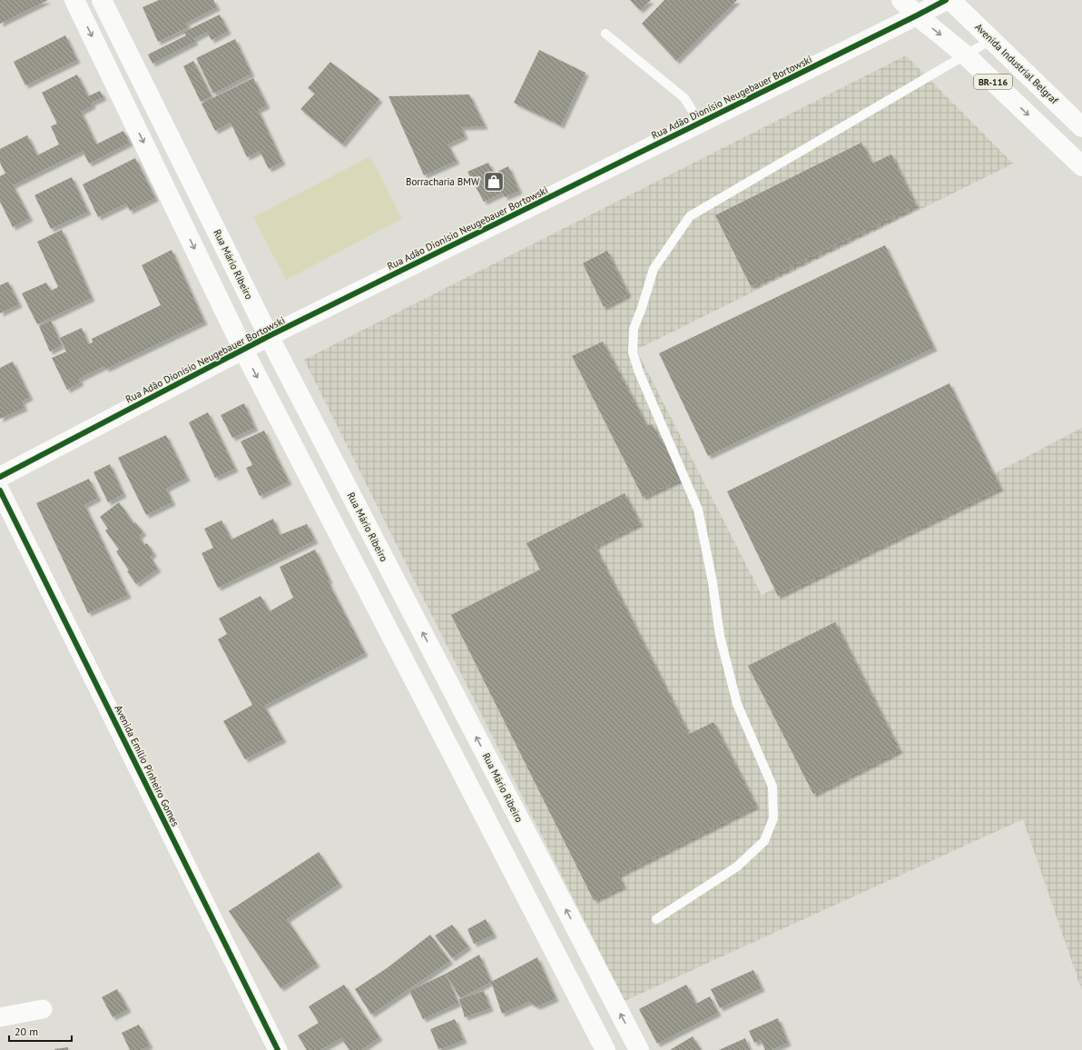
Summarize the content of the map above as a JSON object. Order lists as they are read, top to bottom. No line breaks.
{"streets":{"main road":["Avenida Industrial Belgraf","BR-116","Rua Adão Dionísio Neugebauer Bortowski","Rua Mário Ribeiro"],"street":["Avenida Emílio Pinheiro Gomes"]},"crossings":[["BR-116","Rua Adão Dionísio Neugebauer Bortowski"],["Rua Adão Dionísio Neugebauer Bortowski","Rua Mário Ribeiro"]],"places":{"shop":["Borracharia BMW"]},"scale_bar":"20 m"}
